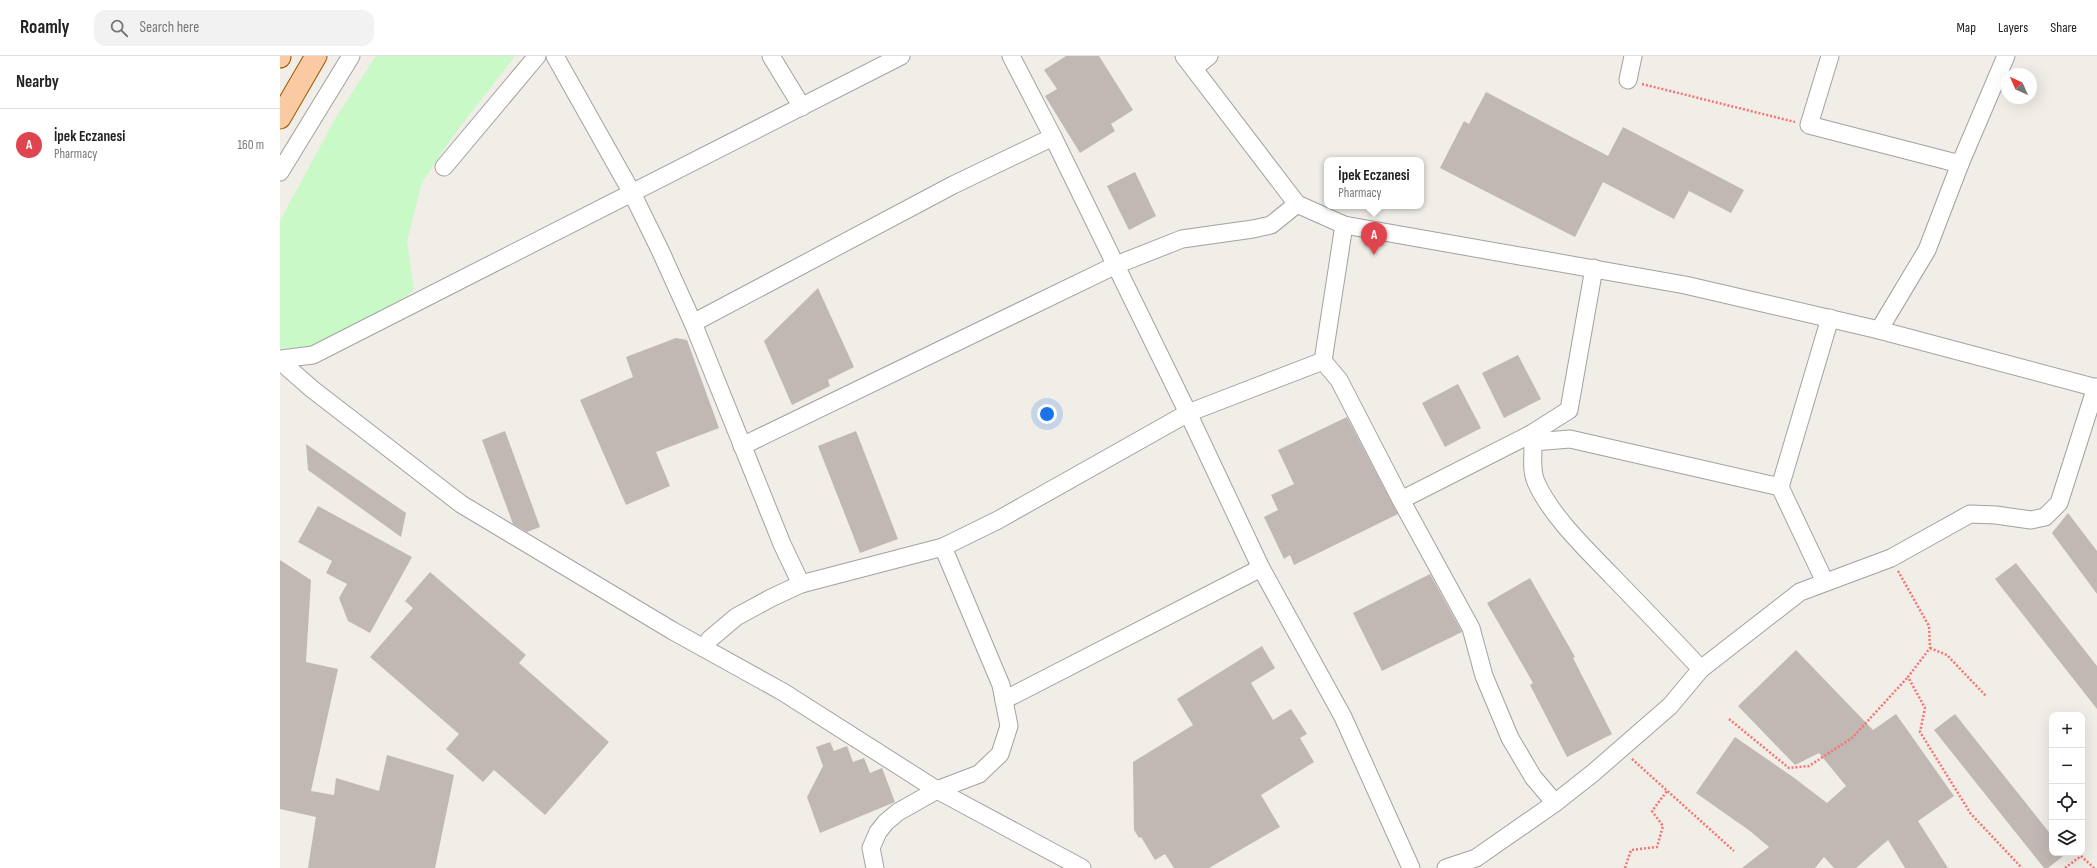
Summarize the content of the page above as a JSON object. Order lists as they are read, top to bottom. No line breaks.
{"north":"top left","page":{"header":"Roamly","search":"Search here","nav":["Map","Layers","Share"],"heading":"Nearby","list":[{"mark":"A","name":"İpek Eczanesi","note":"Pharmacy","value":"160 m"}],"popup":["İpek Eczanesi","Pharmacy"],"pins":"A","map_buttons":["+","−"]}}
